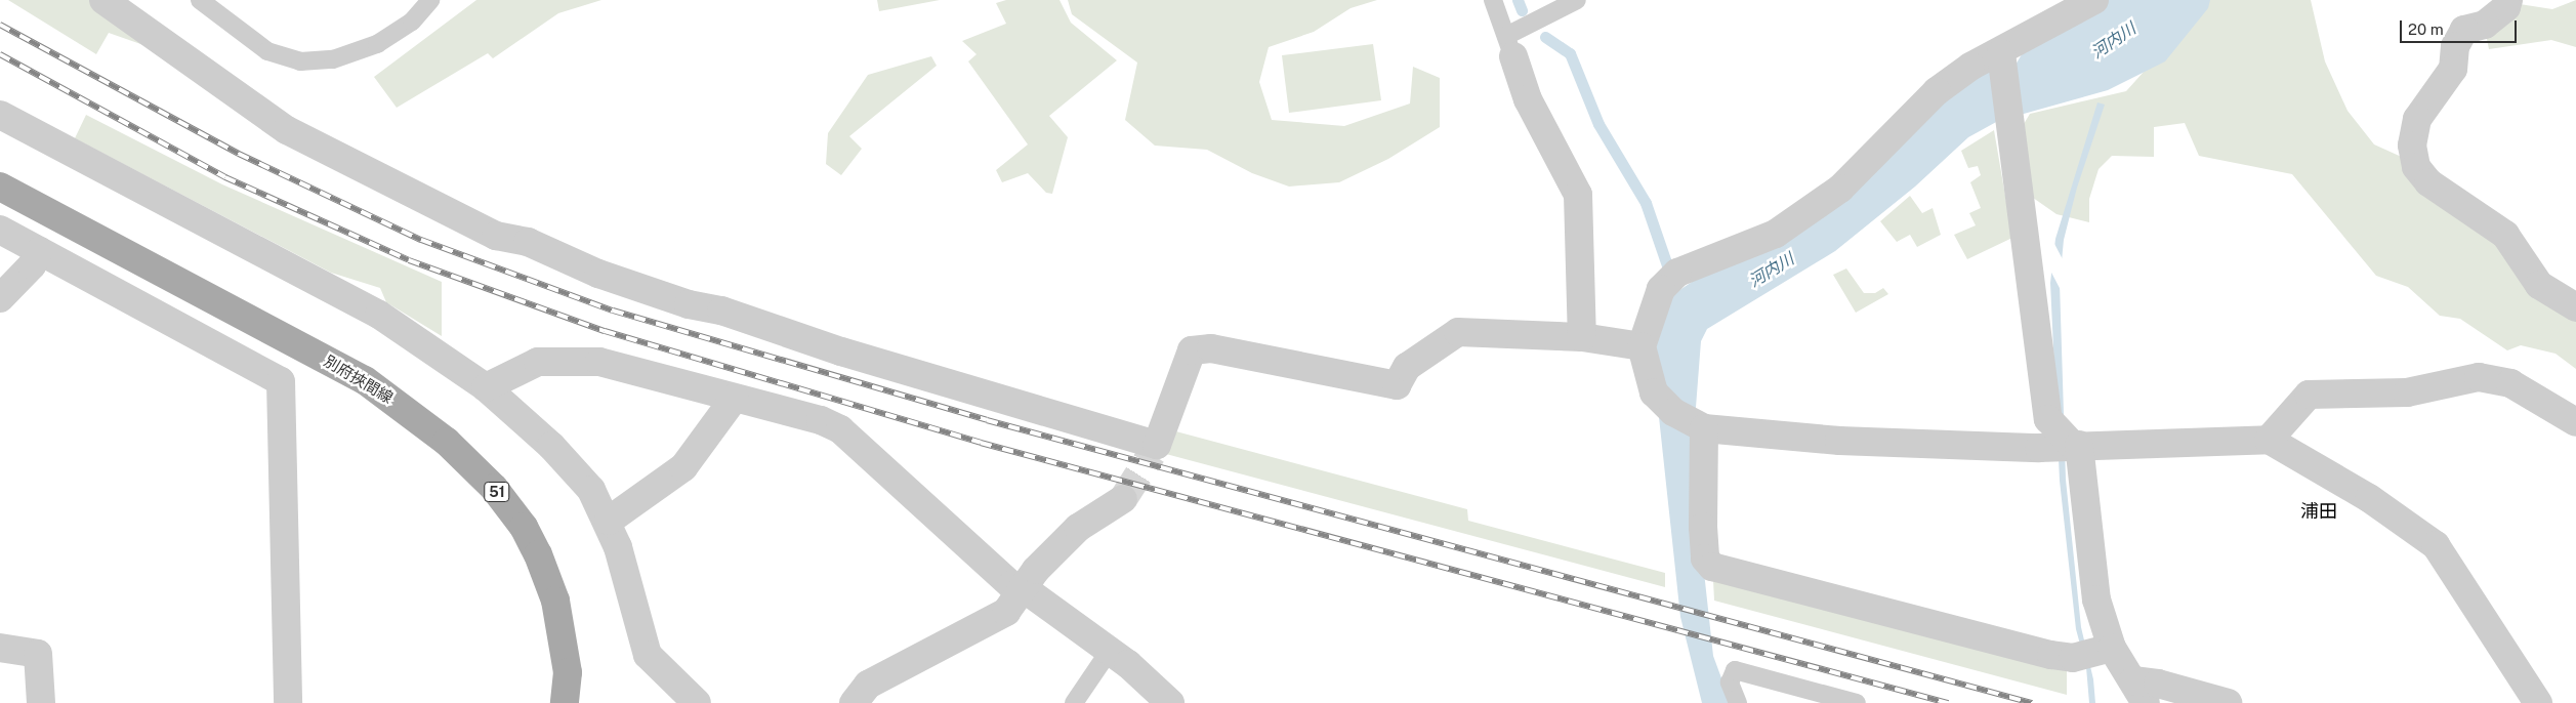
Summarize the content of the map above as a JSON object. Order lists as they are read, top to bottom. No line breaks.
{"streets":{"main road":["別府挾間線","51"]},"districts":["浦田"],"water":["河内川"],"scale_bar":"20 m"}
